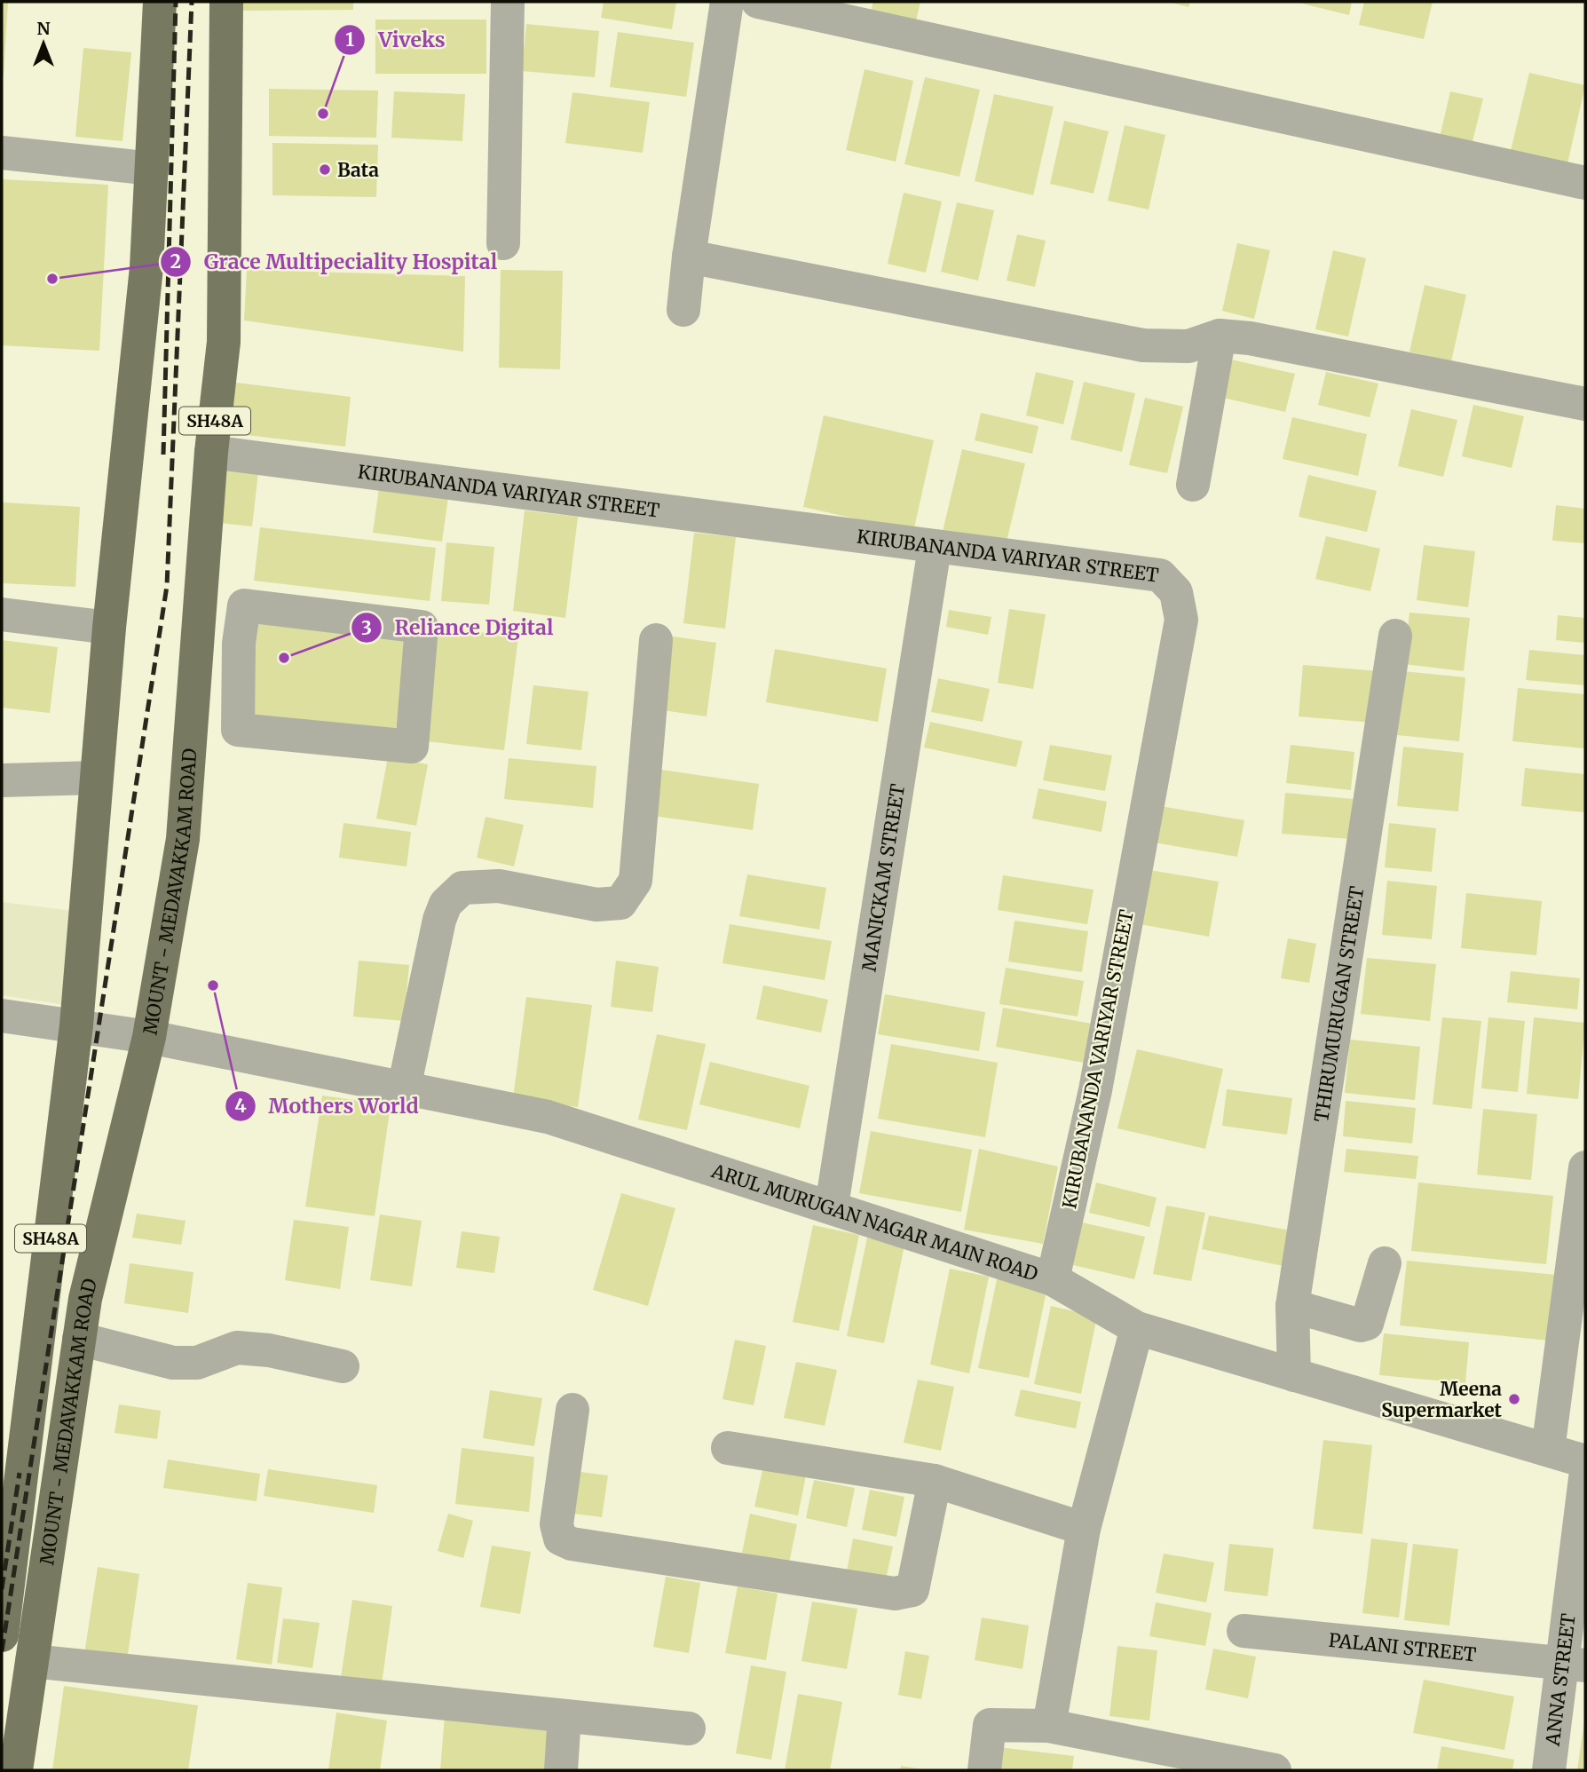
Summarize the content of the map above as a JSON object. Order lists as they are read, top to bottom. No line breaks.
{"streets":{"main road":["SH48A","MOUNT - MEDAVAKKAM ROAD"],"street":["KIRUBANANDA VARIYAR STREET","MANICKAM STREET","THIRUMURUGAN STREET","ARUL MURUGAN NAGAR MAIN ROAD","PALANI STREET","ANNA STREET"]},"crossings":[["KIRUBANANDA VARIYAR STREET","MANICKAM STREET"],["KIRUBANANDA VARIYAR STREET","MOUNT - MEDAVAKKAM ROAD"],["KIRUBANANDA VARIYAR STREET","ARUL MURUGAN NAGAR MAIN ROAD"],["MANICKAM STREET","ARUL MURUGAN NAGAR MAIN ROAD"],["MOUNT - MEDAVAKKAM ROAD","ARUL MURUGAN NAGAR MAIN ROAD"],["THIRUMURUGAN STREET","ARUL MURUGAN NAGAR MAIN ROAD"],["PALANI STREET","ANNA STREET"]],"places":["Viveks","Bata","Grace Multipeciality Hospital","Reliance Digital","Mothers World","Meena Supermarket"],"north":"top"}
